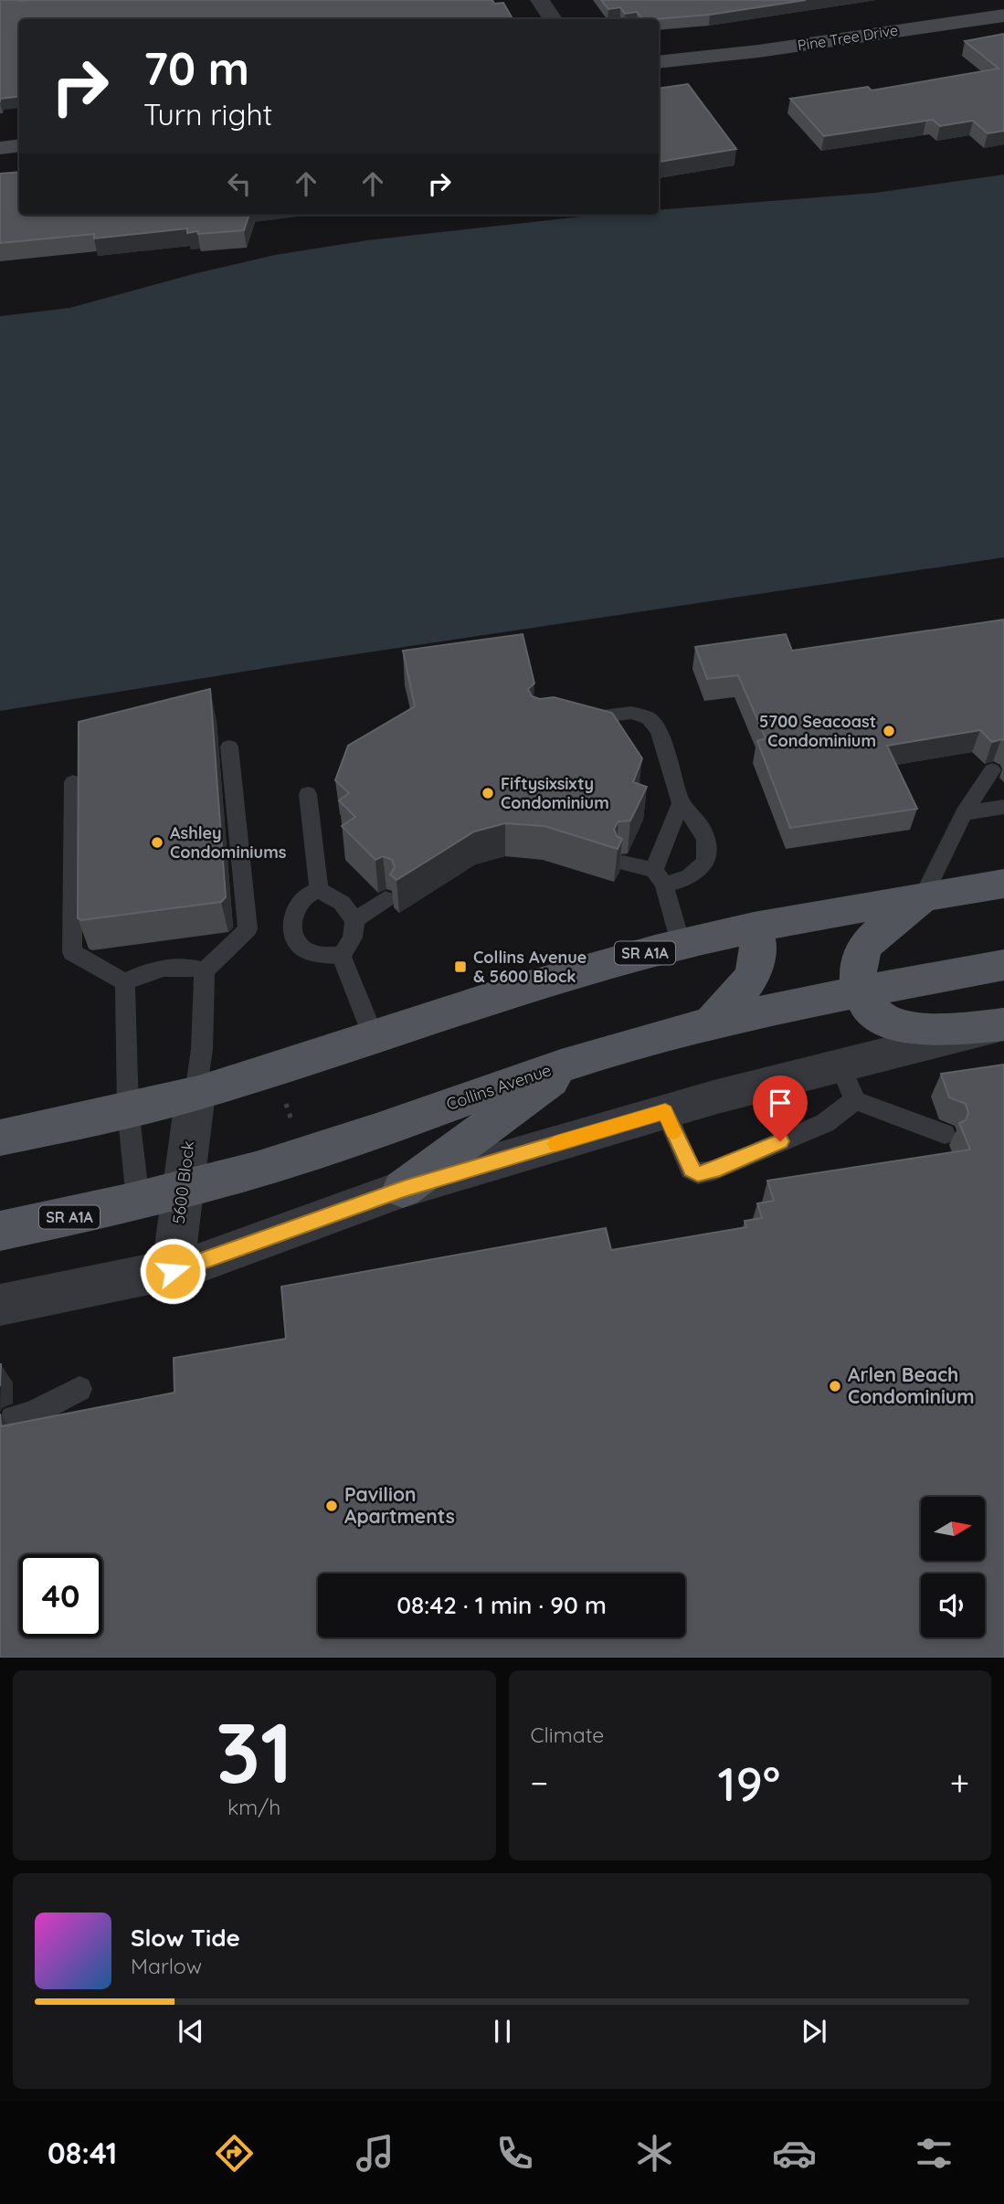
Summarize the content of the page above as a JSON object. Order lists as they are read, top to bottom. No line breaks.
{"streets":{"main road":["Pine Tree Drive","SR A1A","Collins Avenue"],"street":["5600 Block"]},"crossings":[["SR A1A","5600 Block"],["Collins Avenue","5600 Block"]],"places":{"other":["5700 Seacoast Condominium","Fiftysixsixty Condominium","Ashley Condominiums","Arlen Beach Condominium","Pavilion Apartments"],"transit":["Collins Avenue & 5600 Block"]},"north":"right","page":{"turn":["70 m","Turn right"],"limit":"40","trip":"08:42 · 1 min · 90 m","tile":[["31","km/h"],"Climate"],"heat":["−","19°","+"],"song":["Slow Tide","Marlow"],"tabs":"08:41"}}
